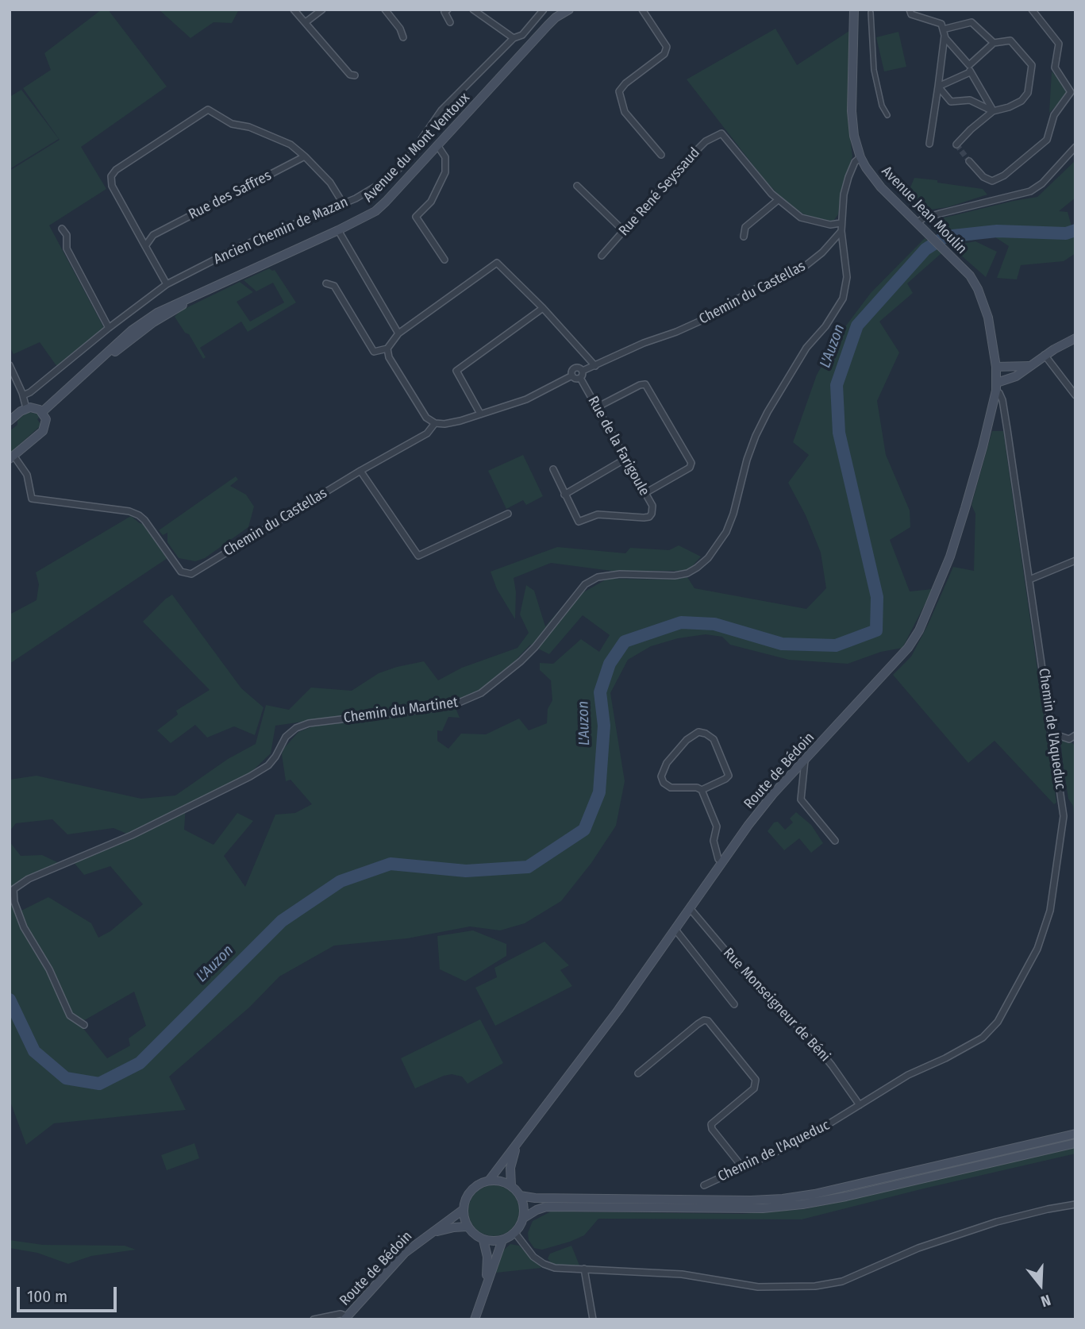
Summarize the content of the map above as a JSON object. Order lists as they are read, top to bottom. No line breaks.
{"streets":{"main road":["Avenue du Mont Ventoux","Avenue Jean Moulin","Route de Bédoin"],"street":["Rue René Seyssaud","Rue des Saffres","Ancien Chemin de Mazan","Chemin du Castellas","Rue de la Farigoule","Chemin du Martinet","Chemin de l'Aqueduc","Rue Monseigneur de Béni"]},"crossings":[["Avenue Jean Moulin","Chemin de l'Aqueduc"],["Avenue Jean Moulin","Route de Bédoin"],["Chemin du Castellas","Rue de la Farigoule"],["Chemin du Castellas","Chemin du Martinet"],["Chemin de l'Aqueduc","Route de Bédoin"],["Chemin de l'Aqueduc","Rue Monseigneur de Béni"],["Route de Bédoin","Rue Monseigneur de Béni"]],"water":["L'Auzon"],"scale_bar":"100 m","north":"bottom"}
